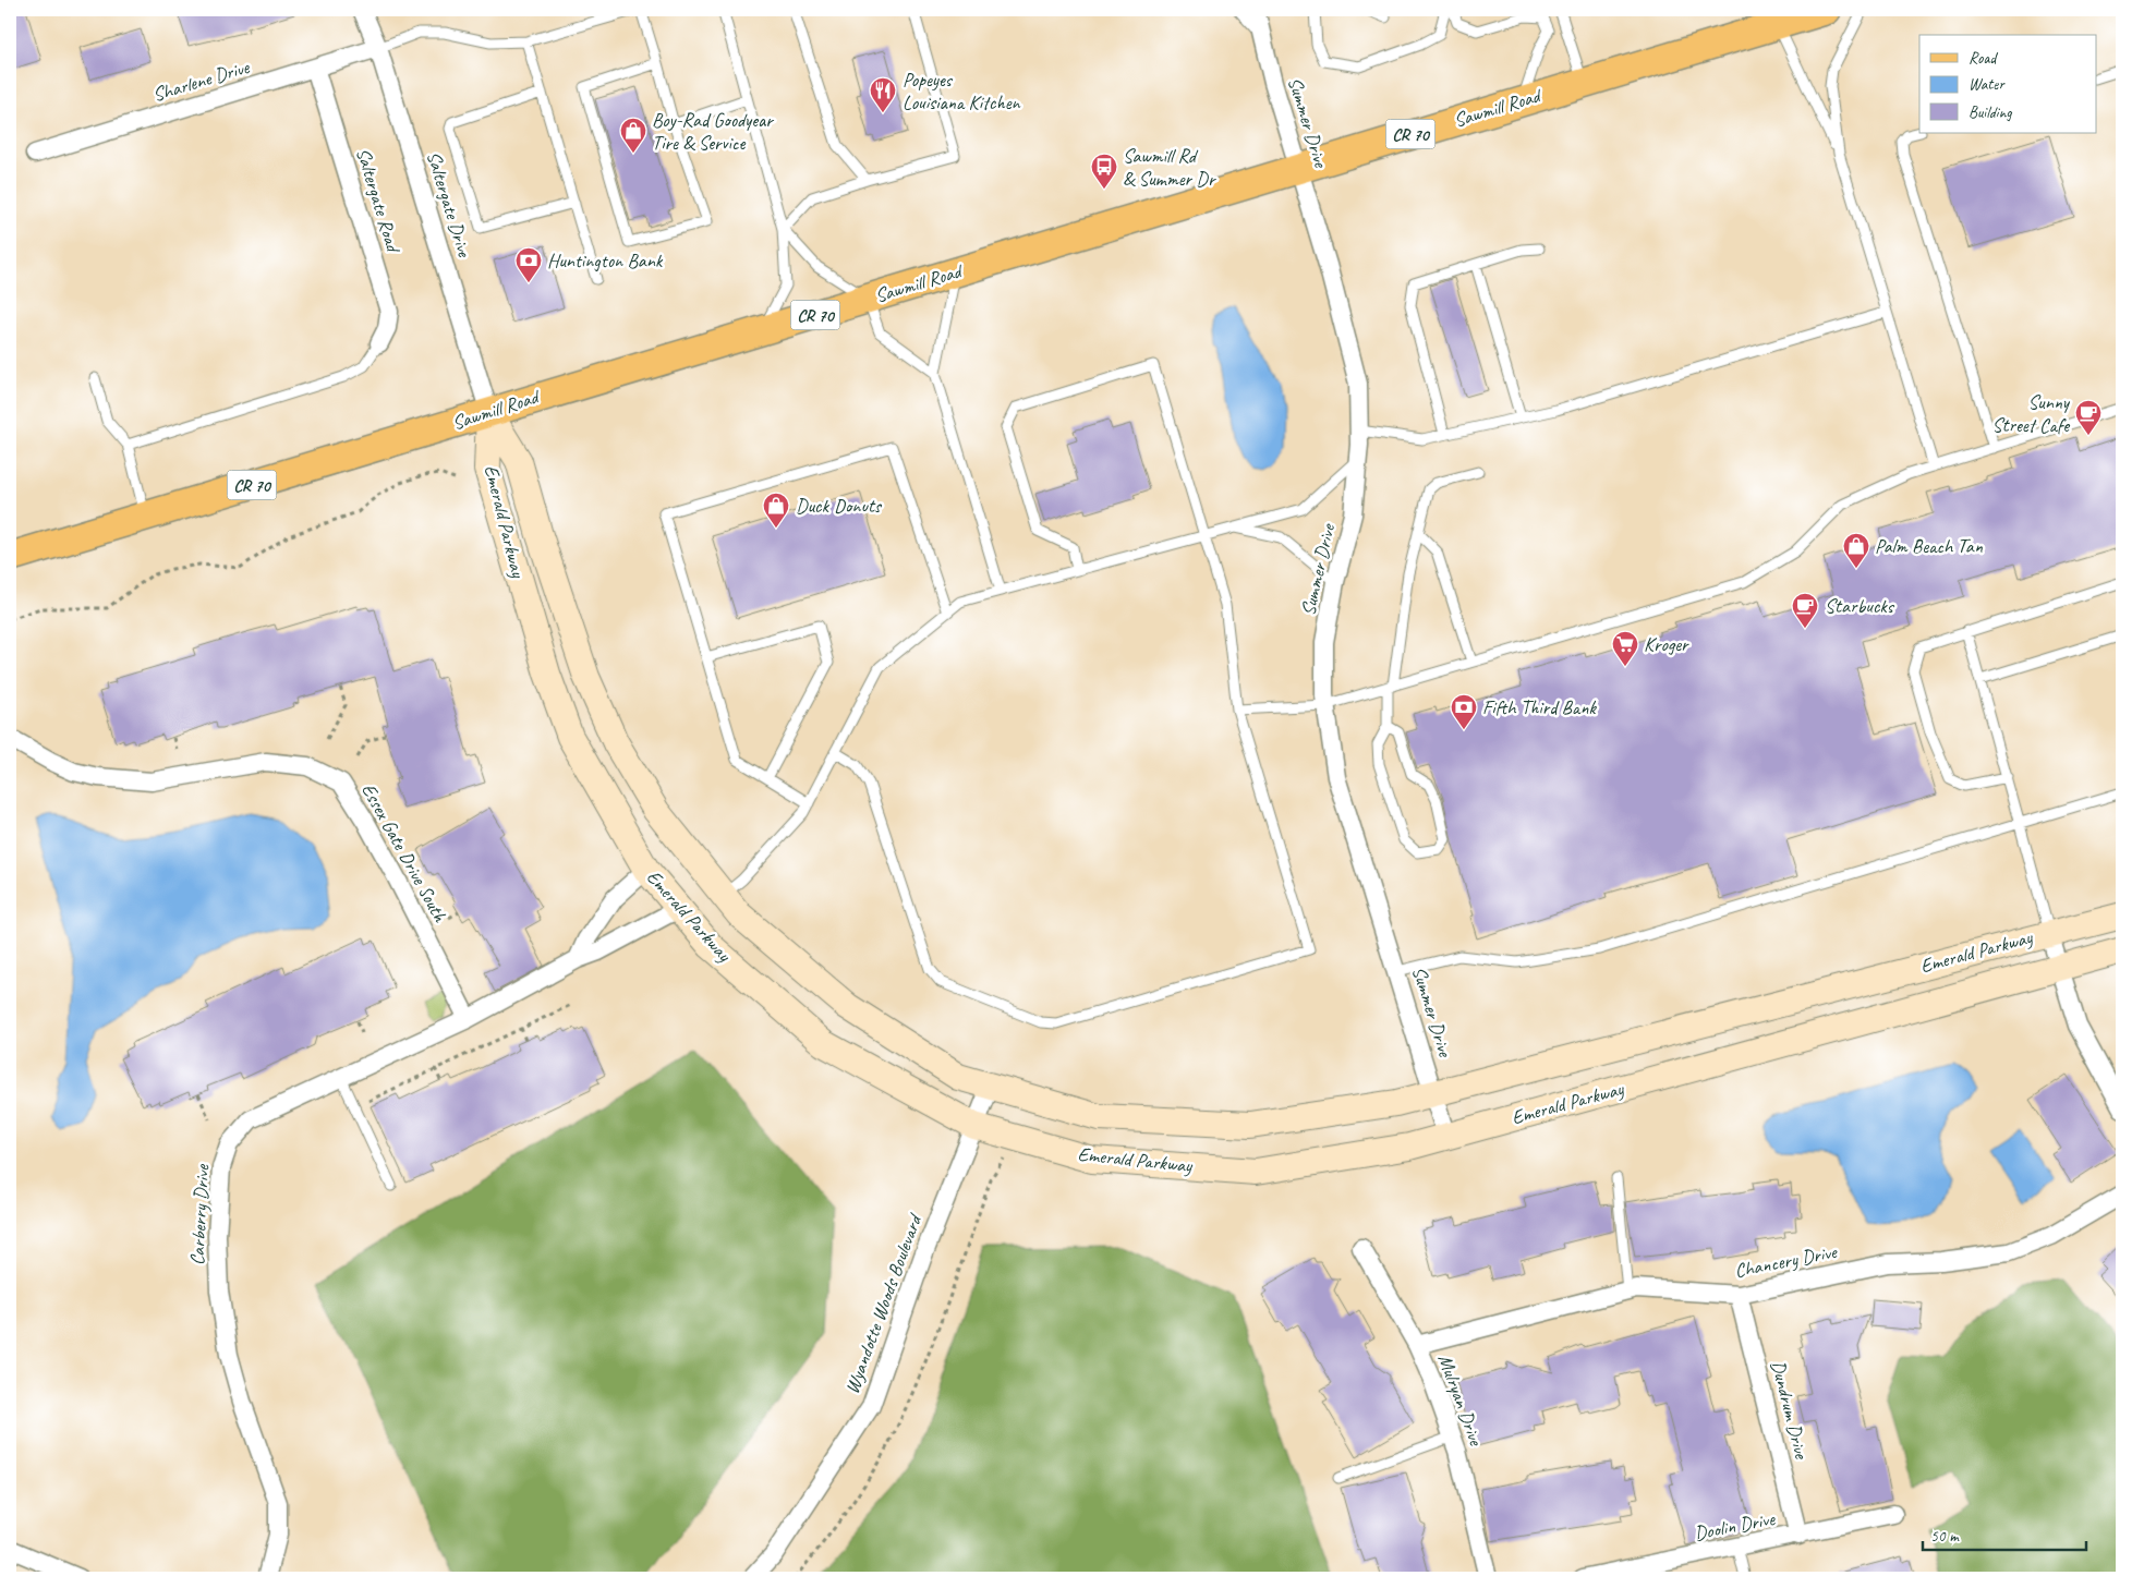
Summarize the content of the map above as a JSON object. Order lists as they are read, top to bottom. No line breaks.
{"streets":{"main road":["Sawmill Road","CR 70","Emerald Parkway"],"street":["Sharlene Drive","Summer Drive","Saltergate Road","Saltergate Drive","Essex Gate Drive South","Carberry Drive","Chancery Drive","Wyandotte Woods Boulevard","Mulryan Drive","Dundrum Drive","Doolin Drive"]},"crossings":[["Sharlene Drive","Saltergate Road"],["Sharlene Drive","Saltergate Drive"],["Sawmill Road","Summer Drive"],["Sawmill Road","Saltergate Drive"],["Sawmill Road","Emerald Parkway"],["Summer Drive","Emerald Parkway"],["Saltergate Drive","Emerald Parkway"],["Emerald Parkway","Carberry Drive"],["Emerald Parkway","Wyandotte Woods Boulevard"],["Essex Gate Drive South","Carberry Drive"],["Chancery Drive","Mulryan Drive"],["Chancery Drive","Dundrum Drive"],["Dundrum Drive","Doolin Drive"]],"places":{"restaurant":["Popeyes Louisiana Kitchen"],"shop":["Boy-Rad Goodyear Tire & Service","Duck Donuts","Palm Beach Tan"],"bus stop":["Sawmill Rd & Summer Dr"],"bank":["Huntington Bank","Fifth Third Bank"],"cafe":["Sunny Street Cafe","Starbucks"],"supermarket":["Kroger"]},"legend":["Road","Water","Building"],"scale_bar":"50 m"}
